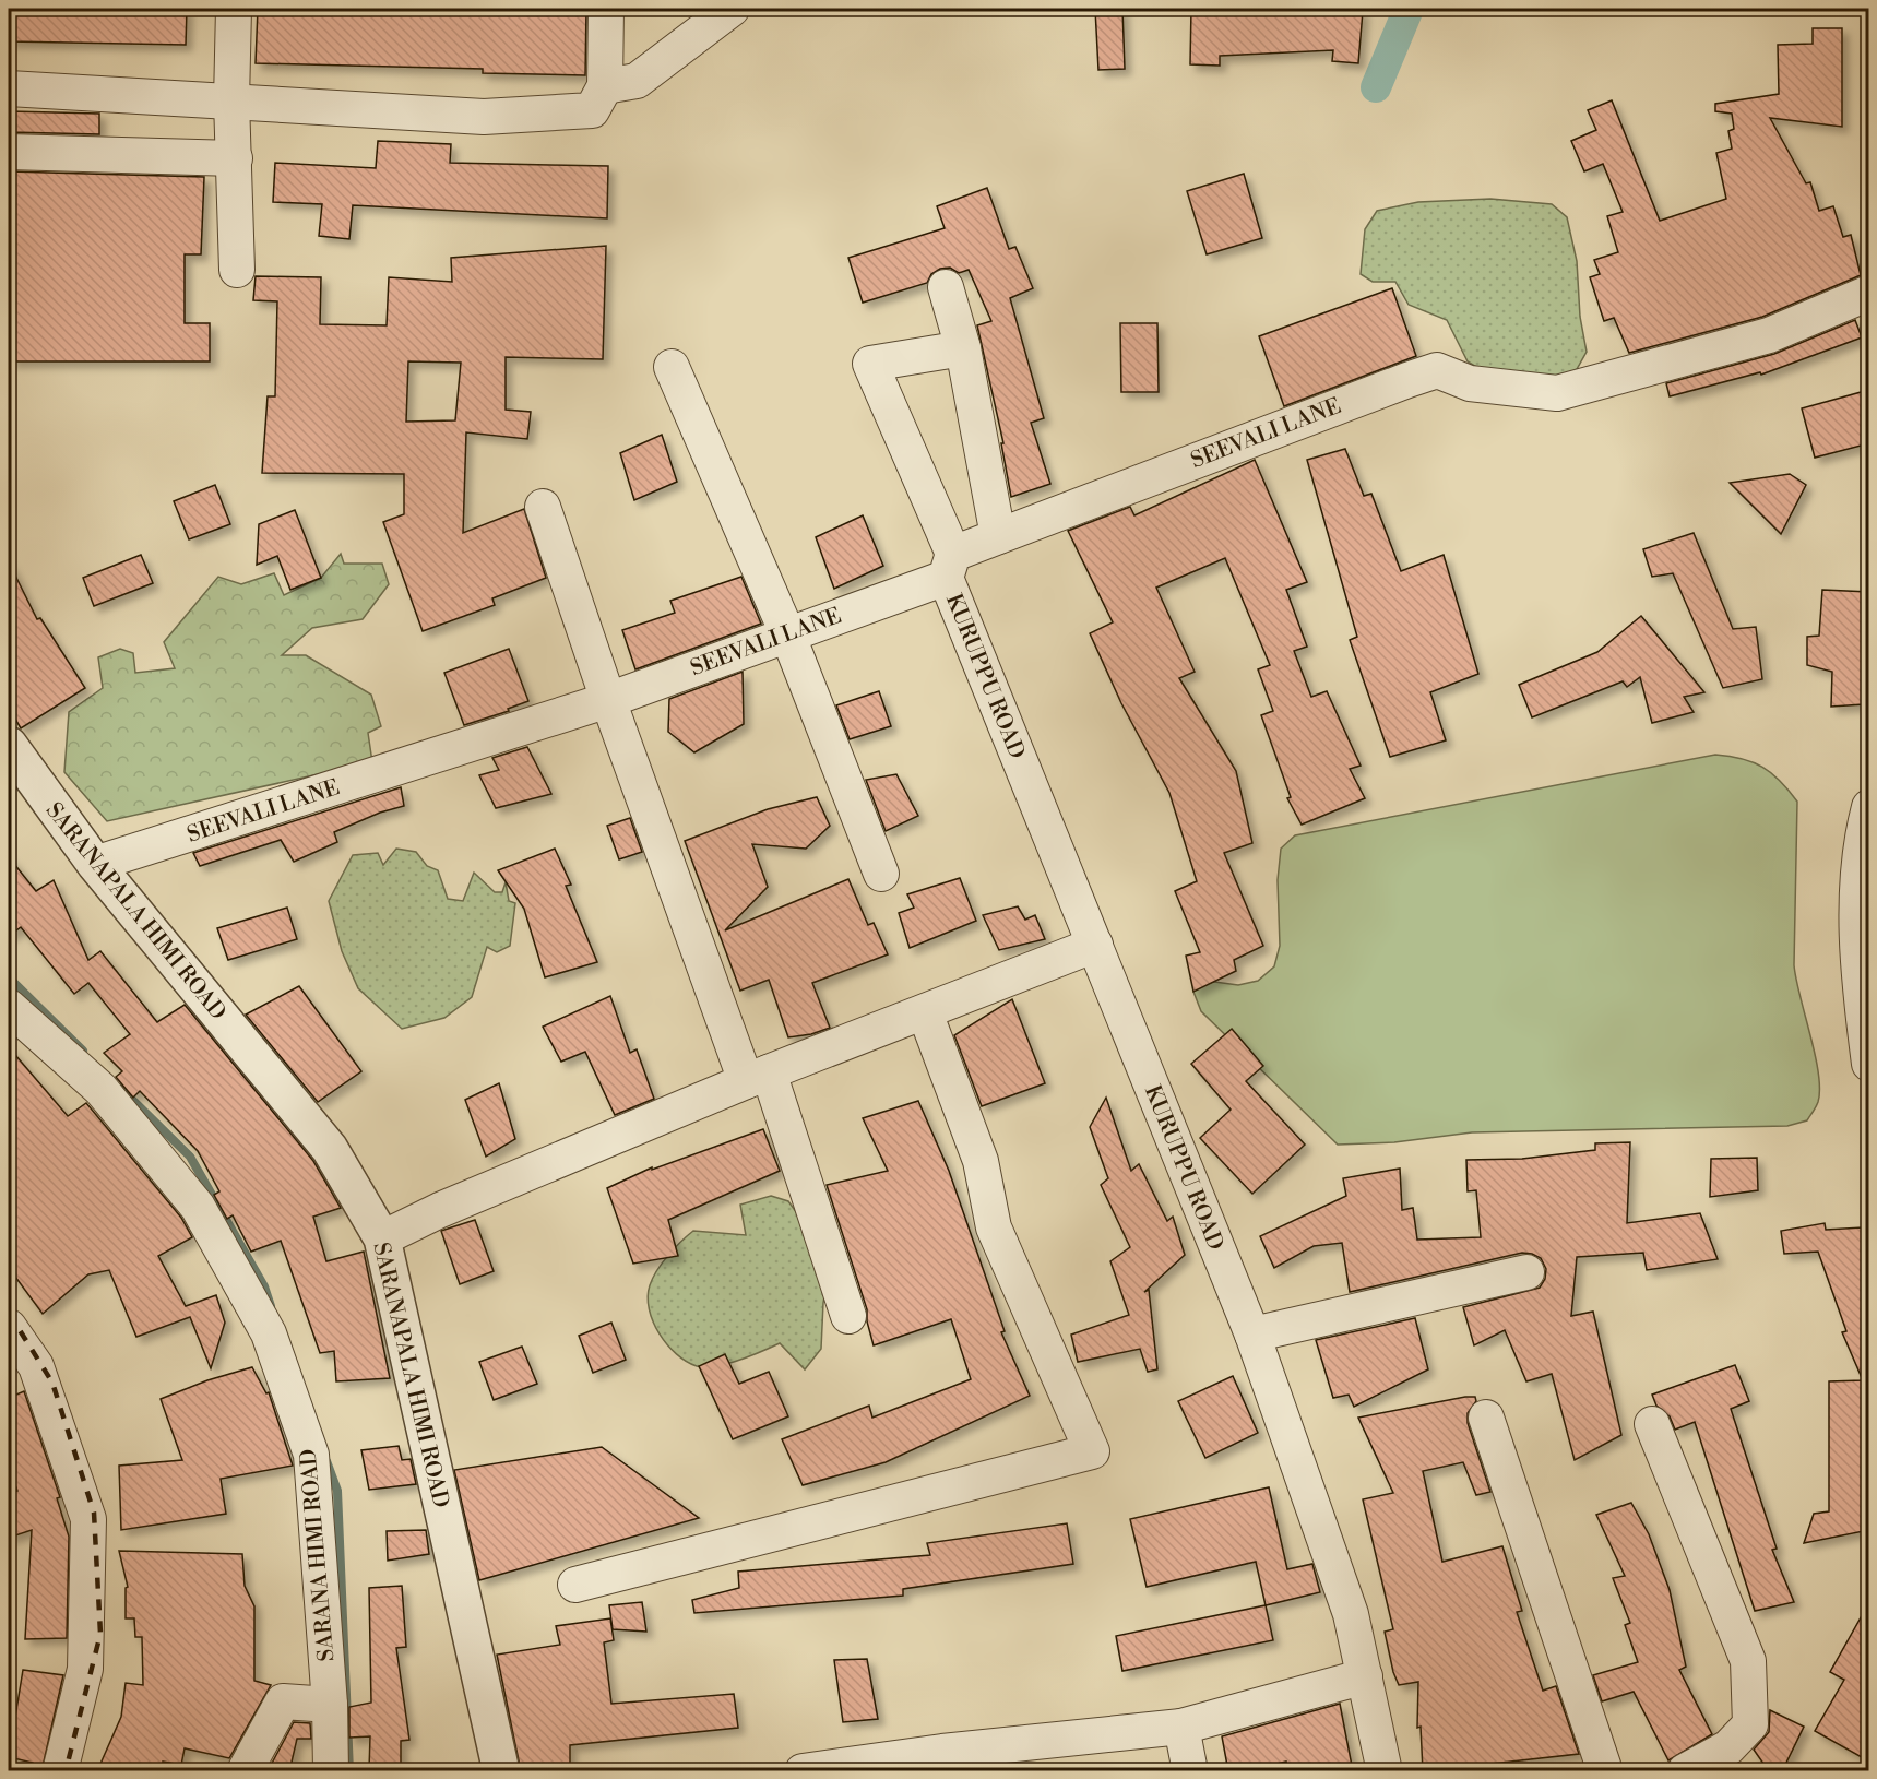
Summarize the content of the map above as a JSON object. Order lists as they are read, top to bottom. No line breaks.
{"streets":{"street":["SEEVALI LANE","KURUPPU ROAD","SARANAPALA HIMI ROAD","SARANA HIMI ROAD"]},"crossings":[["SEEVALI LANE","KURUPPU ROAD"],["SEEVALI LANE","SARANAPALA HIMI ROAD"]]}
